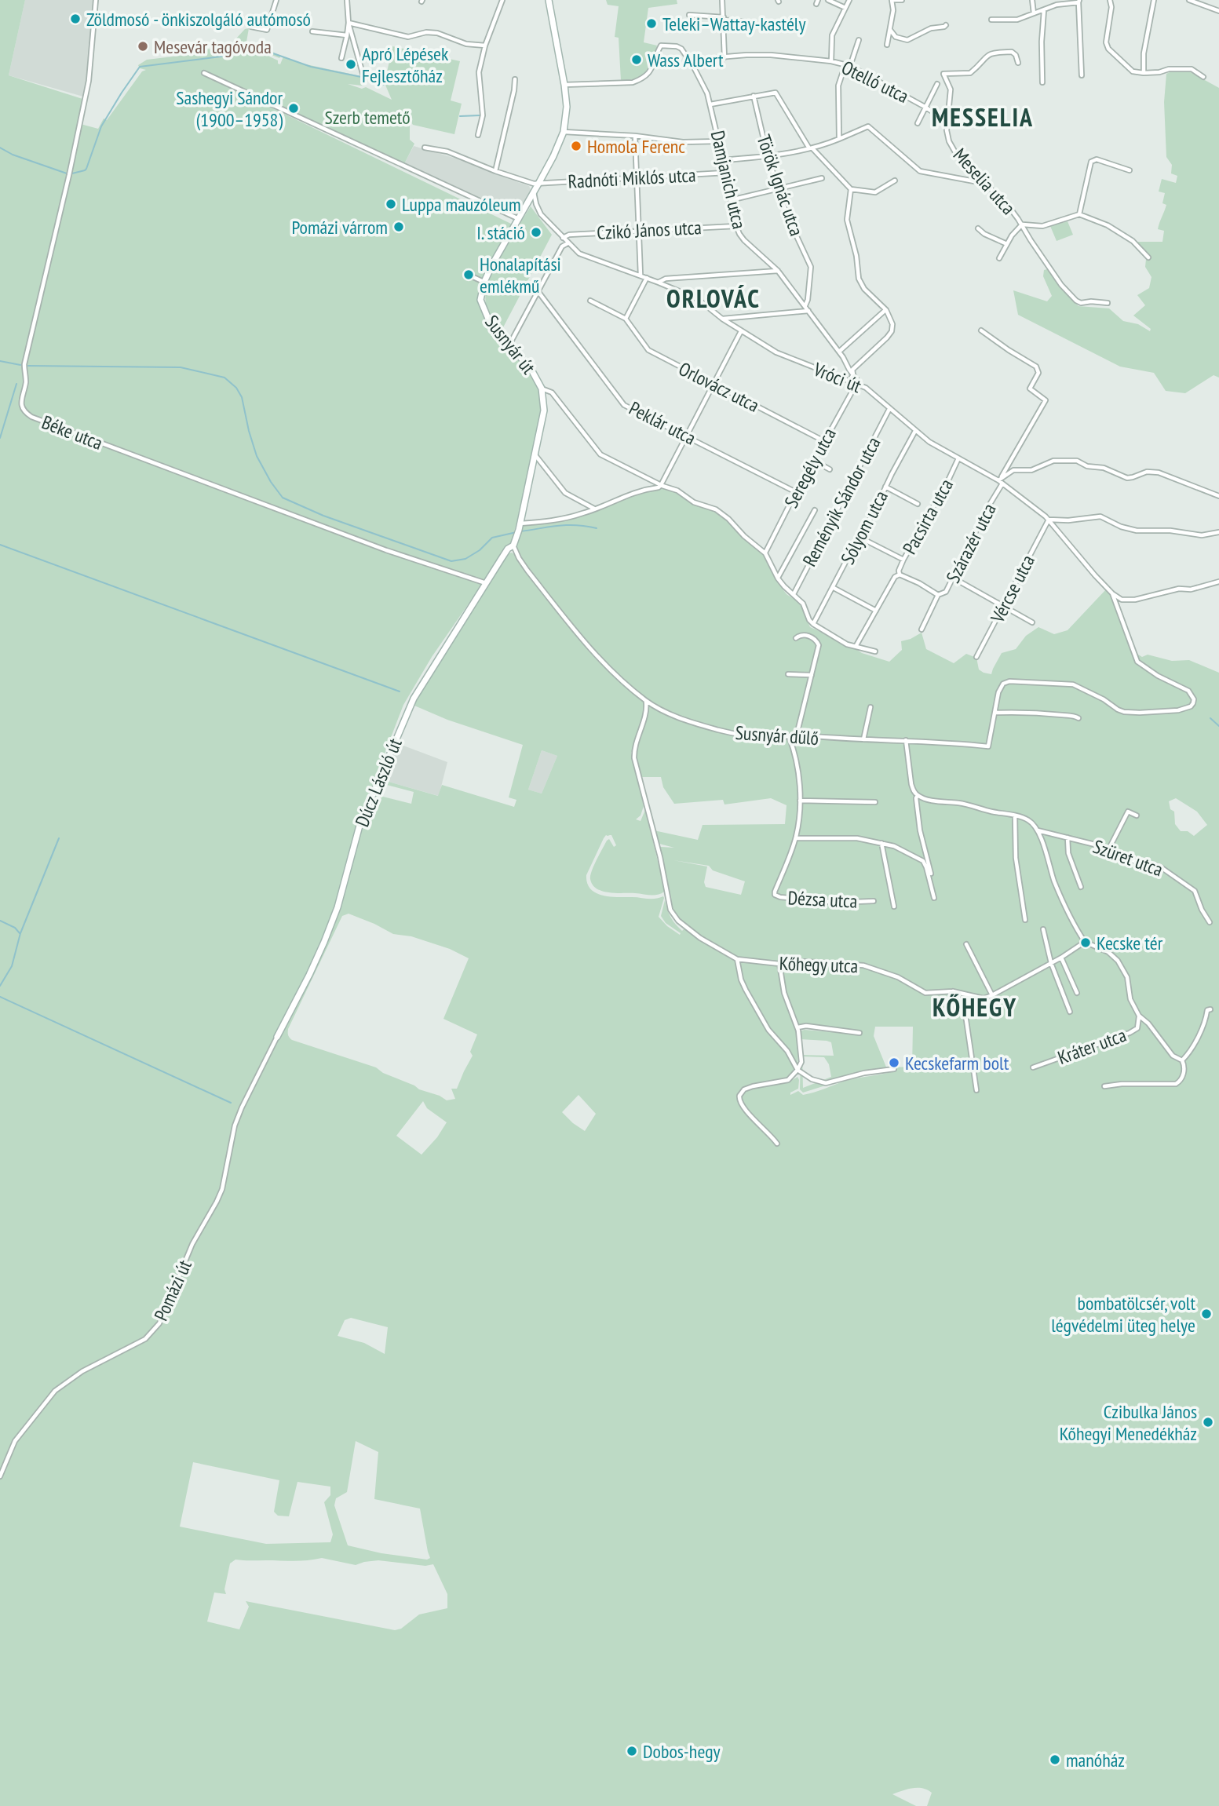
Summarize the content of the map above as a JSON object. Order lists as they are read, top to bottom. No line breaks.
{"streets":{"street":["Otelló utca","Radnóti Miklós utca","Damjanich utca","Meselia utca","Török Ignác utca","Czikó János utca","Susnyár út","Vróci út","Orlovácz utca","Peklár utca","Béke utca","Seregély utca","Reményik Sándor utca","Pacsirta utca","Sólyom utca","Szárazér utca","Vércse utca","Susnyár dűlő","Dúcz László út","Szüret utca","Dézsa utca","Kőhegy utca","Kráter utca","Pomázi út"]},"crossings":[["Otelló utca","Damjanich utca"],["Otelló utca","Meselia utca"],["Radnóti Miklós utca","Damjanich utca"],["Radnóti Miklós utca","Susnyár út"],["Damjanich utca","Török Ignác utca"],["Damjanich utca","Czikó János utca"],["Damjanich utca","Susnyár út"],["Damjanich utca","Vróci út"],["Czikó János utca","Vróci út"],["Susnyár út","Vróci út"],["Susnyár út","Susnyár dűlő"],["Susnyár út","Dúcz László út"],["Vróci út","Seregély utca"],["Vróci út","Reményik Sándor utca"],["Vróci út","Pacsirta utca"],["Vróci út","Sólyom utca"],["Vróci út","Szárazér utca"],["Vróci út","Vércse utca"],["Orlovácz utca","Seregély utca"],["Peklár utca","Seregély utca"],["Béke utca","Dúcz László út"],["Susnyár dűlő","Dúcz László út"],["Susnyár dűlő","Kőhegy utca"],["Dúcz László út","Pomázi út"]],"districts":["MESSELIA","ORLOVÁC","KŐHEGY"],"parks":["Szerb temető"],"places":["Zöldmosó - önkiszolgáló autómosó","Teleki–Wattay-kastély","Mesevár tagóvoda","Wass Albert","Apró Lépések Fejlesztőház","Sashegyi Sándor (1900–1958)","Homola Ferenc","Luppa mauzóleum","Pomázi várrom","I. stáció","Honalapítási emlékmű","Kecske tér","Kecskefarm bolt","bombatölcsér, volt légvédelmi üteg helye","Czibulka János Kőhegyi Menedékház","Dobos-hegy","manóház"]}
